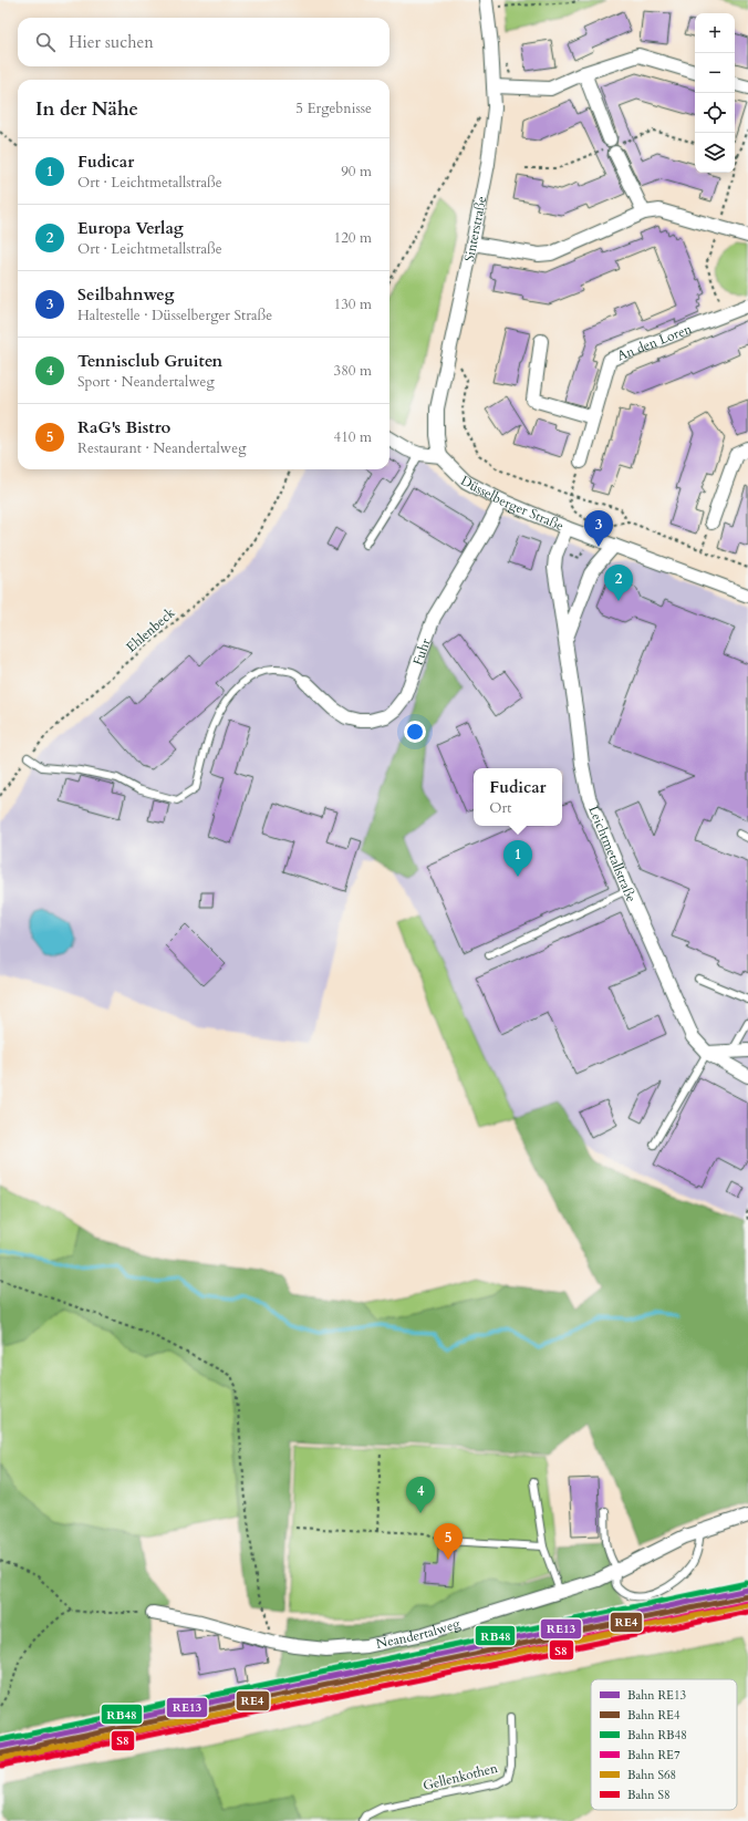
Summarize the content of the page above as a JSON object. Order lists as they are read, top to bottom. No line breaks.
{"streets":{"street":["Sinterstraße","An den Loren","Düsselberger Straße","Fuhr","Leichtmetallstraße","Neandertalweg"],"lane":["Gellenkothen"],"path":["Ehlenbeck"]},"crossings":[["Sinterstraße","Düsselberger Straße"],["Düsselberger Straße","Fuhr"],["Düsselberger Straße","Leichtmetallstraße"]],"lines":["rail line RB48","rail line RE13","rail line RE4","rail line RE7","rail line S68","rail line S8"],"legend":["Bahn RE13","Bahn RE4","Bahn RB48","Bahn RE7","Bahn S68","Bahn S8"],"page":{"map_buttons":["+","−"],"search":"Hier suchen","heading":["In der Nähe","5 Ergebnisse"],"list":[{"mark":"1","name":"Fudicar","note":"Ort · Leichtmetallstraße","value":"90 m"},{"mark":"2","name":"Europa Verlag","note":"Ort · Leichtmetallstraße","value":"120 m"},{"mark":"3","name":"Seilbahnweg","note":"Haltestelle · Düsselberger Straße","value":"130 m"},{"mark":"4","name":"Tennisclub Gruiten","note":"Sport · Neandertalweg","value":"380 m"},{"mark":"5","name":"RaG's Bistro","note":"Restaurant · Neandertalweg","value":"410 m"}],"pins":["3","2","1","4","5"],"popup":["Fudicar","Ort"]}}
